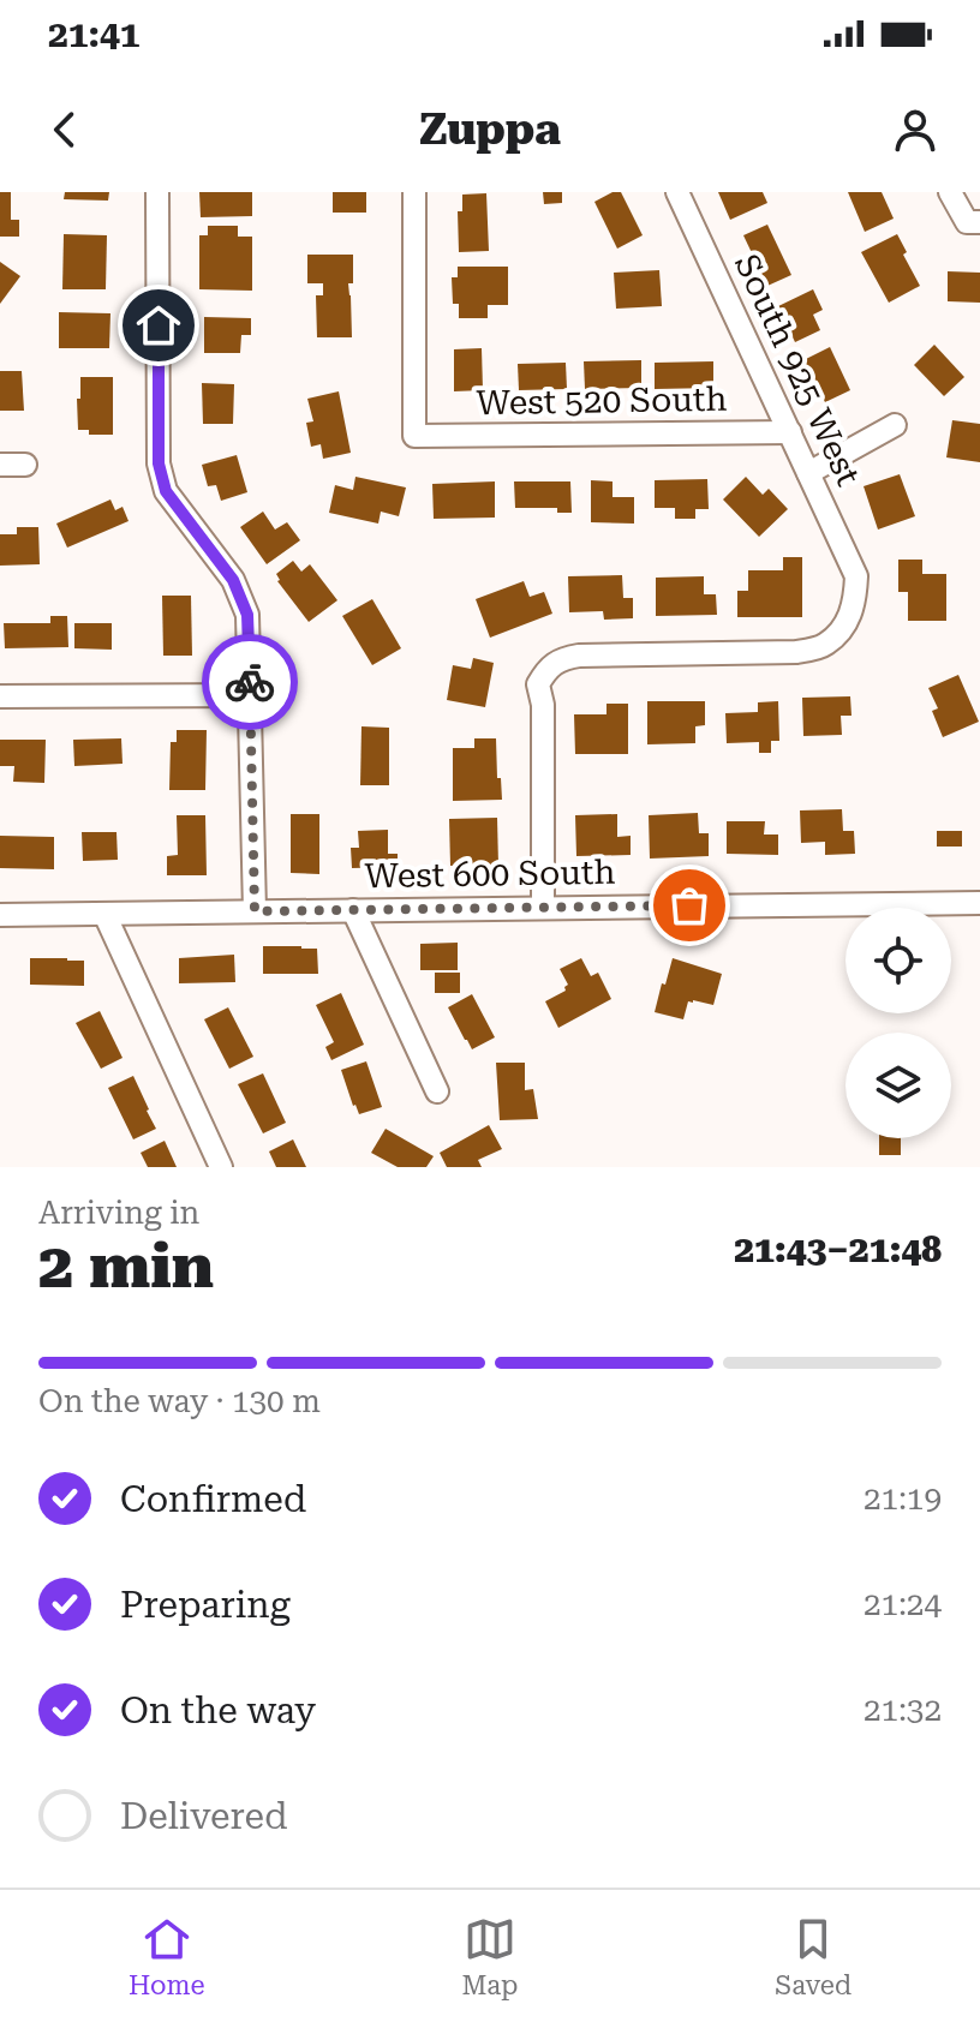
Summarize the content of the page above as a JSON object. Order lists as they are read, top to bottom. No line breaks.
{"streets":{"street":["South 925 West","West 520 South","West 600 South"]},"crossings":[["South 925 West","West 520 South"],["South 925 West","West 600 South"]],"page":{"status":"21:41","header":"Zuppa","heading":["2 min","Arriving in","21:43–21:48"],"bar":"On the way · 130 m","list":[["Confirmed","21:19"],["Preparing","21:24"],["On the way","21:32"],"Delivered"],"tabs":["Home","Map","Saved"]}}
